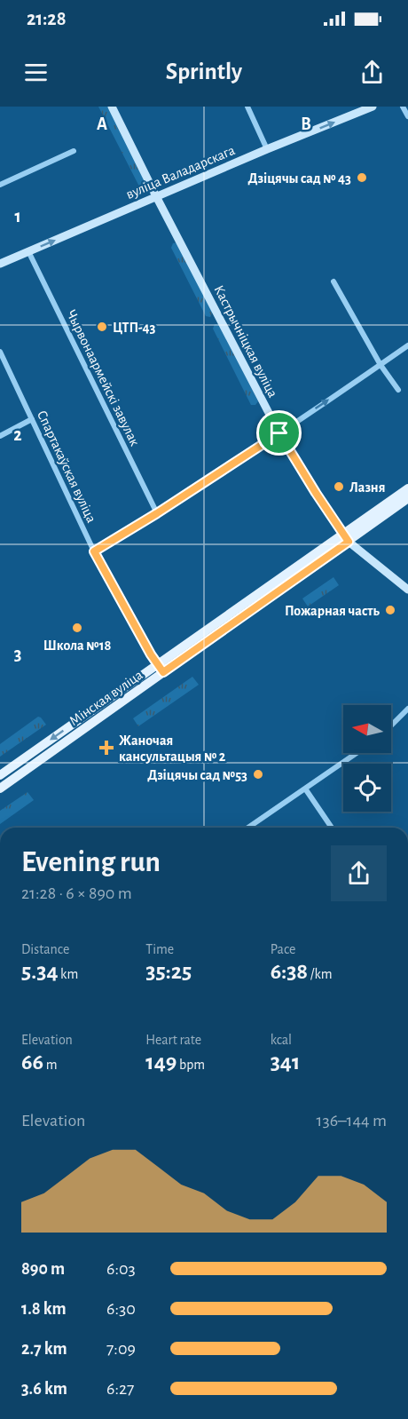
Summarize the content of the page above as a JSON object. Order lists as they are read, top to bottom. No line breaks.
{"streets":{"main road":["вуліца Валадарскага","Кастрычніцкая вуліца","Мінская вуліца"],"street":["Чырвонаармейскі завулак","Спартакаўская вуліца"]},"crossings":[["вуліца Валадарскага","Кастрычніцкая вуліца"],["вуліца Валадарскага","Чырвонаармейскі завулак"],["Кастрычніцкая вуліца","Мінская вуліца"],["Спартакаўская вуліца","Мінская вуліца"]],"one_way":["вуліца Валадарскага"],"places":{"other":["Дзіцячы сад № 43","ЦТП-43","Лазня","Пожарная часть","Школа №18","Дзіцячы сад №53"],"health":["Жаночая кансультацыя № 2"]},"north":"left","page":{"status":"21:28","header":"Sprintly","heading":["Evening run","21:28 · 6 × 890 m"],"stats":[["Distance","5.34 km"],["Time","35:25"],["Pace","6:38 /km"],["Elevation","66 m"],["Heart rate","149 bpm"],["kcal","341"]],"chart":["Elevation","136–144 m"],"list":[{"name":"890 m","note":"6:03"},{"name":"1.8 km","note":"6:30"},{"name":"2.7 km","note":"7:09"},{"name":"3.6 km","note":"6:27"}]},"grid":{"columns":["A","B"],"rows":["1","2","3"]}}
